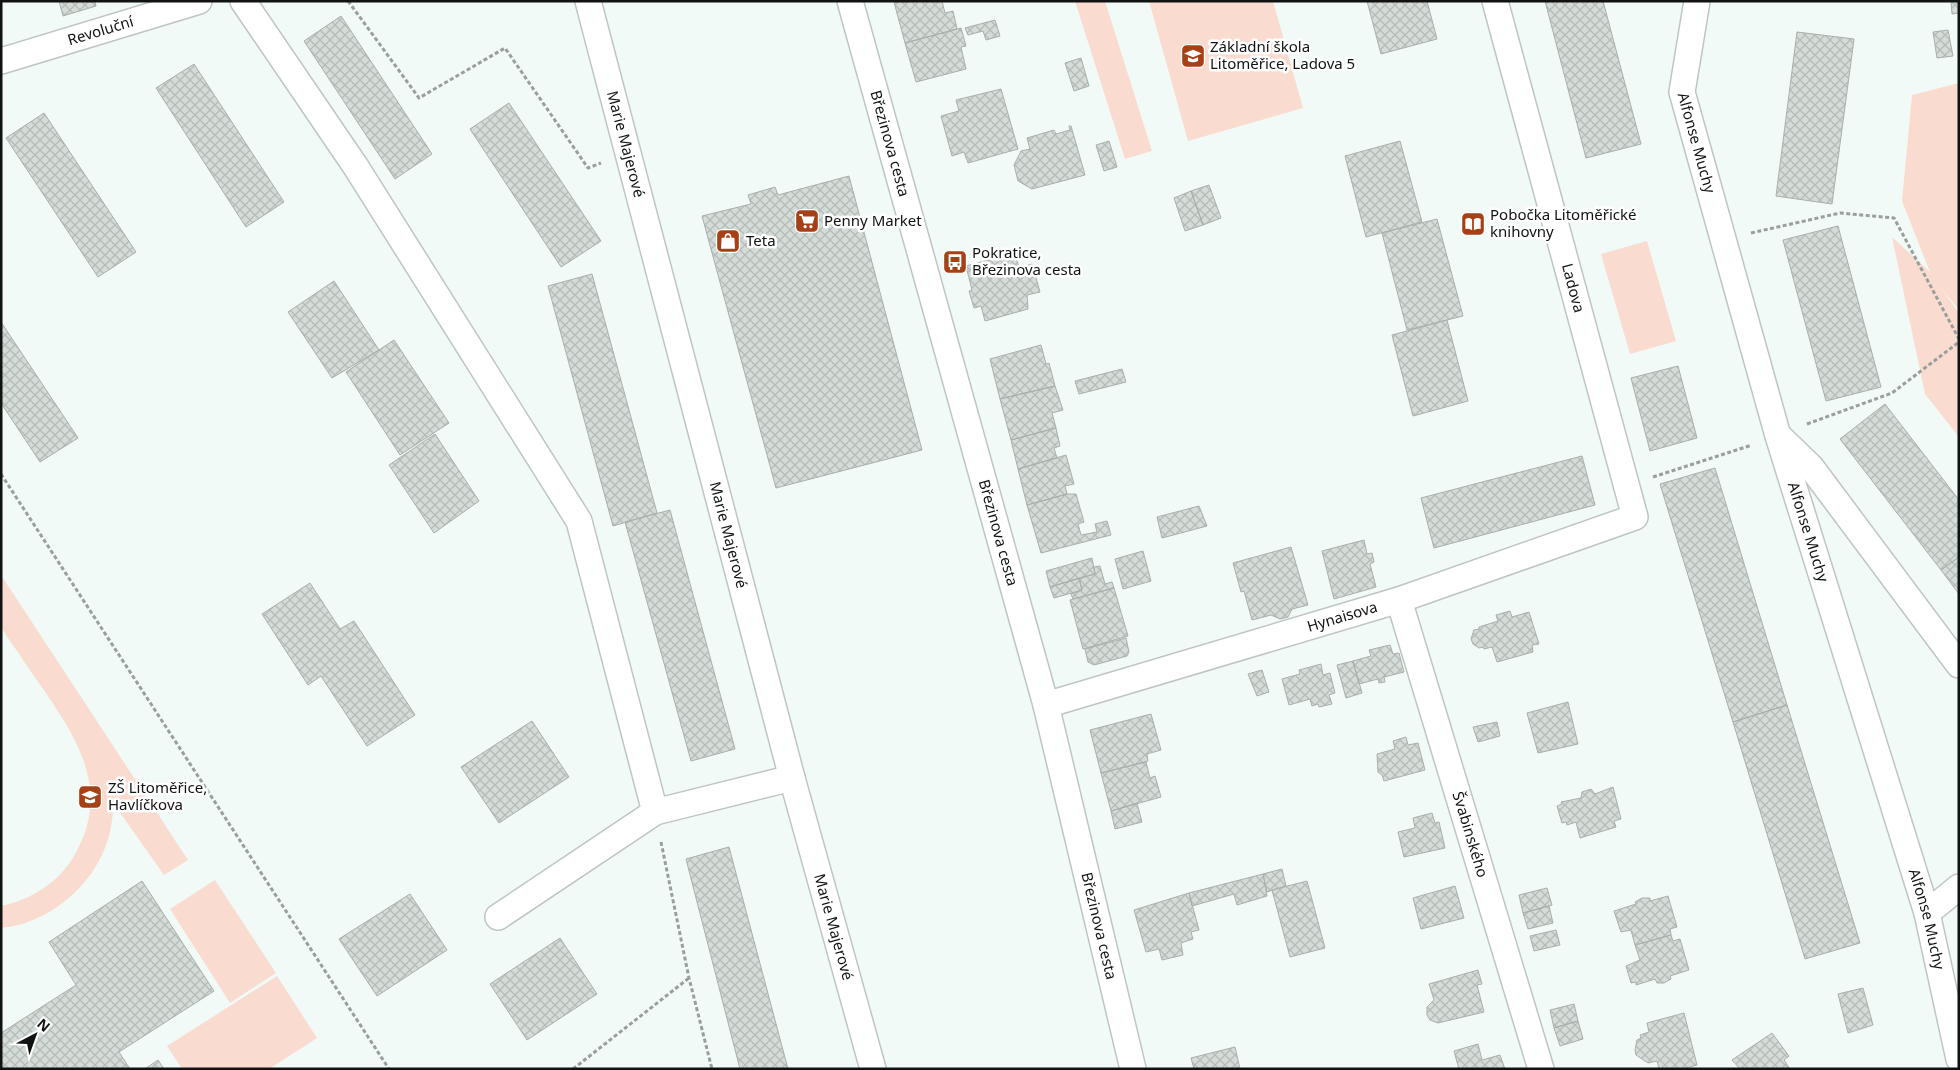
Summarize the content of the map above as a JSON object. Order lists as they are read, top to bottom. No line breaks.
{"streets":{"street":["Revoluční","Alfonse Muchy","Březinova cesta","Marie Majerové","Ladova","Hynaisova","Švabinského"]},"crossings":[["Březinova cesta","Hynaisova"],["Ladova","Hynaisova"],["Hynaisova","Švabinského"]],"places":{"school or university":["Základní škola Litoměřice, Ladova 5","ZŠ Litoměřice, Havlíčkova"],"supermarket":["Penny Market"],"library":["Pobočka Litoměřické knihovny"],"shop":["Teta"],"bus stop":["Pokratice, Březinova cesta"]},"north":"top right"}
